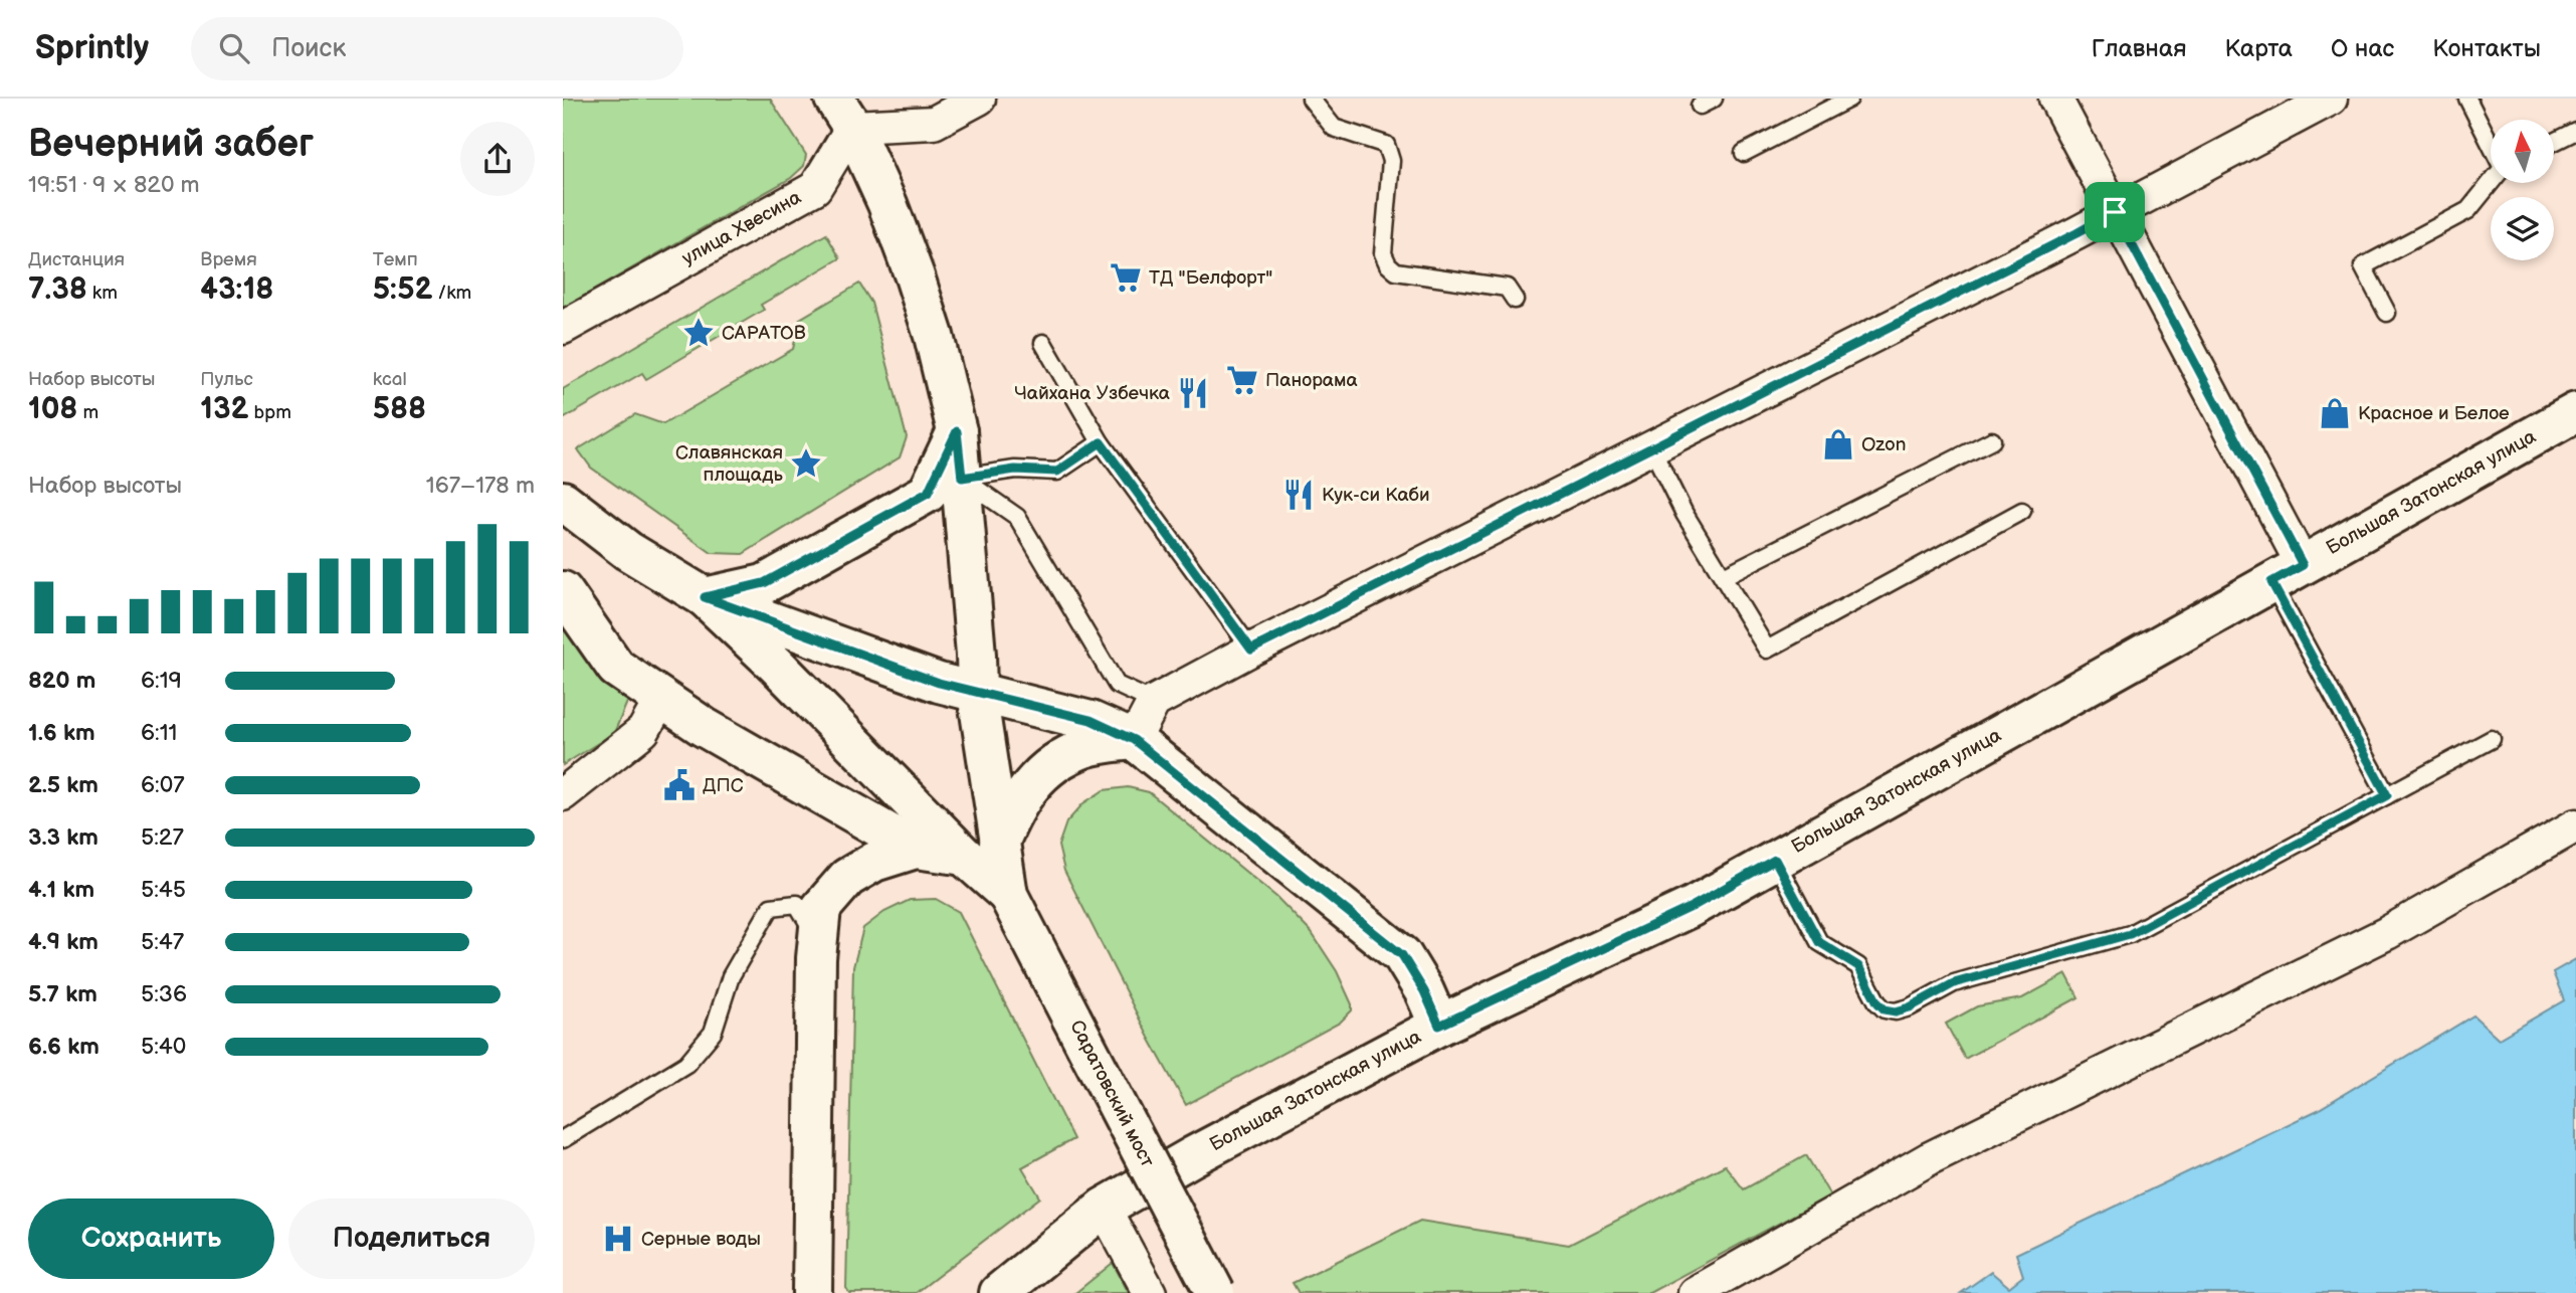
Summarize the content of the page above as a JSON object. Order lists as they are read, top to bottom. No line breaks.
{"streets":{"street":["улица Хвесина","Большая Затонская улица","Саратовский мост"]},"places":{"supermarket":["ТД \"Белфорт\"","Панорама"],"place":["САРАТОВ","Славянская площадь"],"restaurant":["Чайхана Узбечка","Кук-си Каби"],"shop":["Красное и Белое","Ozon"],"public building":["ДПС"],"hospital":["Серные воды"]},"north":"top","page":{"header":"Sprintly","search":"Поиск","nav":["Главная","Карта","О нас","Контакты"],"heading":["Вечерний забег","19:51 · 9 × 820 m"],"stats":[["Дистанция","7.38 km"],["Время","43:18"],["Темп","5:52 /km"],["Набор высоты","108 m"],["Пульс","132 bpm"],["kcal","588"]],"chart":["Набор высоты","167–178 m"],"list":[{"name":"820 m","note":"6:19"},{"name":"1.6 km","note":"6:11"},{"name":"2.5 km","note":"6:07"},{"name":"3.3 km","note":"5:27"},{"name":"4.1 km","note":"5:45"},{"name":"4.9 km","note":"5:47"},{"name":"5.7 km","note":"5:36"},{"name":"6.6 km","note":"5:40"}],"buttons":["Сохранить","Поделиться"]}}
